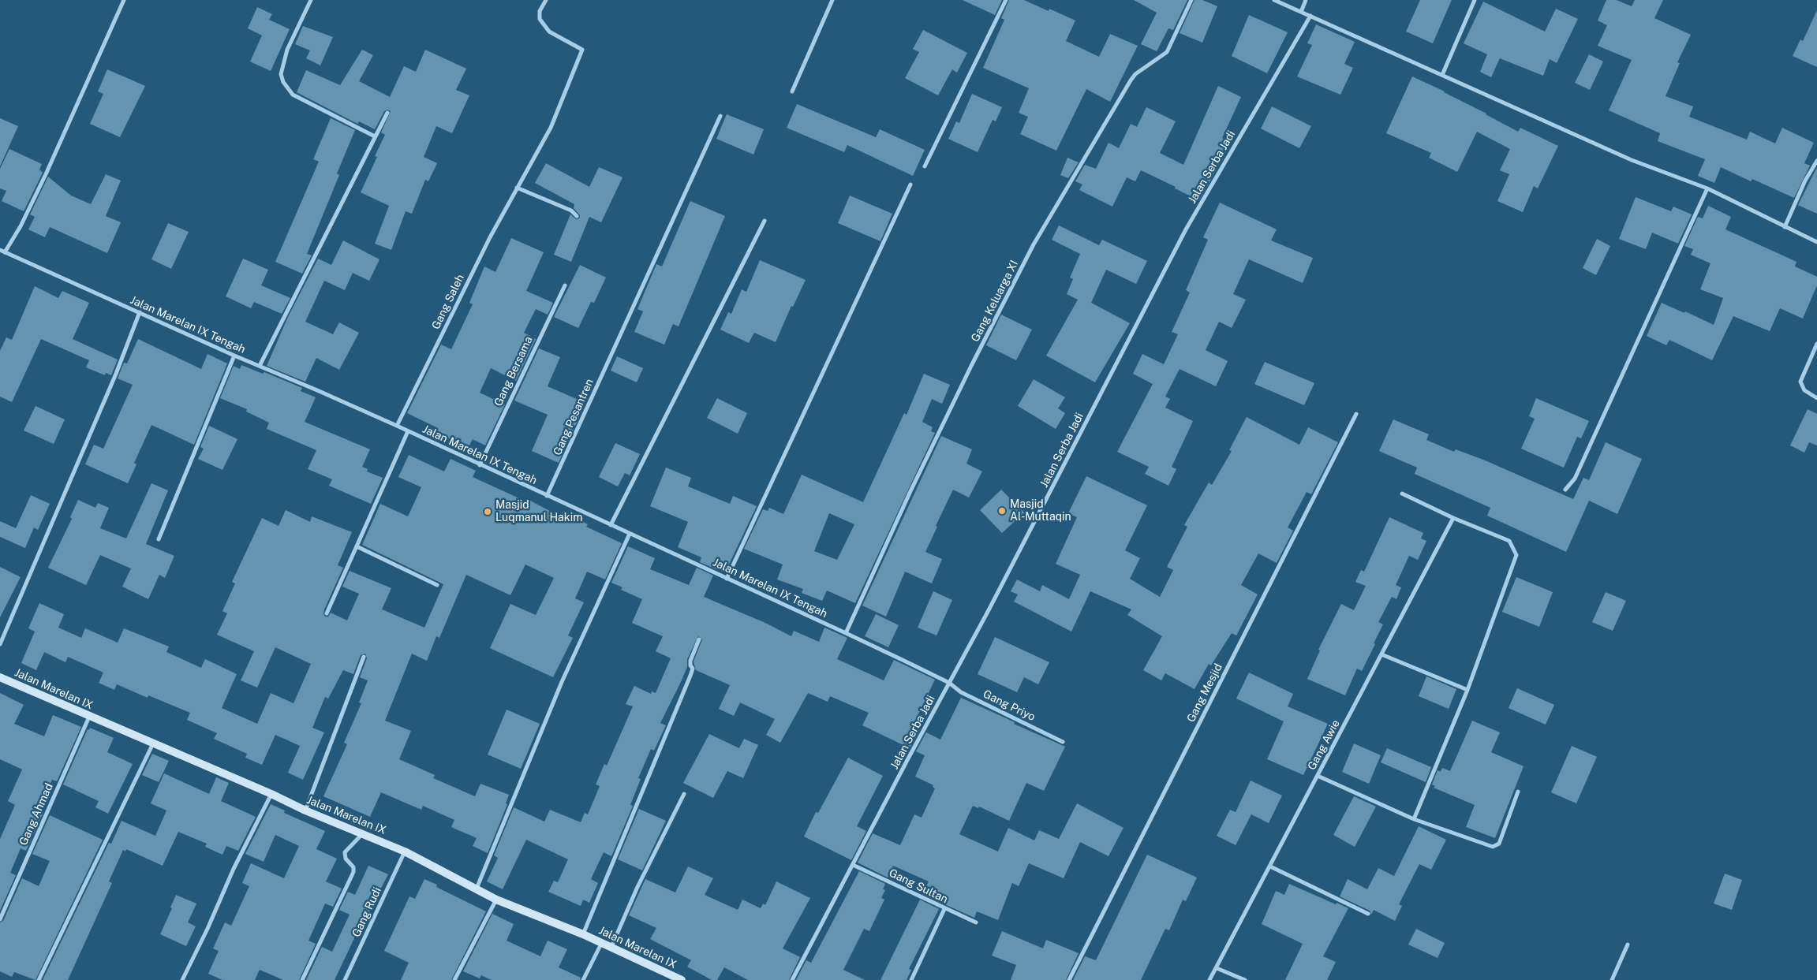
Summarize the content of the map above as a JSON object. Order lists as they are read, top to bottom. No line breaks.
{"streets":{"main road":["Jalan Marelan IX"],"street":["Jalan Serba Jadi","Gang Keluarga XI","Gang Saleh","Jalan Marelan IX Tengah","Gang Bersama","Gang Pesantren","Gang Mesjid","Gang Priyo","Gang Awie","Gang Ahmad","Gang Sultan","Gang Rudi"]},"crossings":[["Jalan Serba Jadi","Jalan Marelan IX Tengah"],["Jalan Serba Jadi","Gang Priyo"],["Jalan Serba Jadi","Gang Sultan"],["Gang Keluarga XI","Jalan Marelan IX Tengah"],["Gang Saleh","Jalan Marelan IX Tengah"],["Jalan Marelan IX Tengah","Gang Bersama"],["Jalan Marelan IX Tengah","Gang Pesantren"],["Jalan Marelan IX Tengah","Gang Priyo"],["Jalan Marelan IX","Gang Ahmad"],["Jalan Marelan IX","Gang Rudi"]],"places":["Masjid Al-Muttaqin","Masjid Luqmanul Hakim"]}
